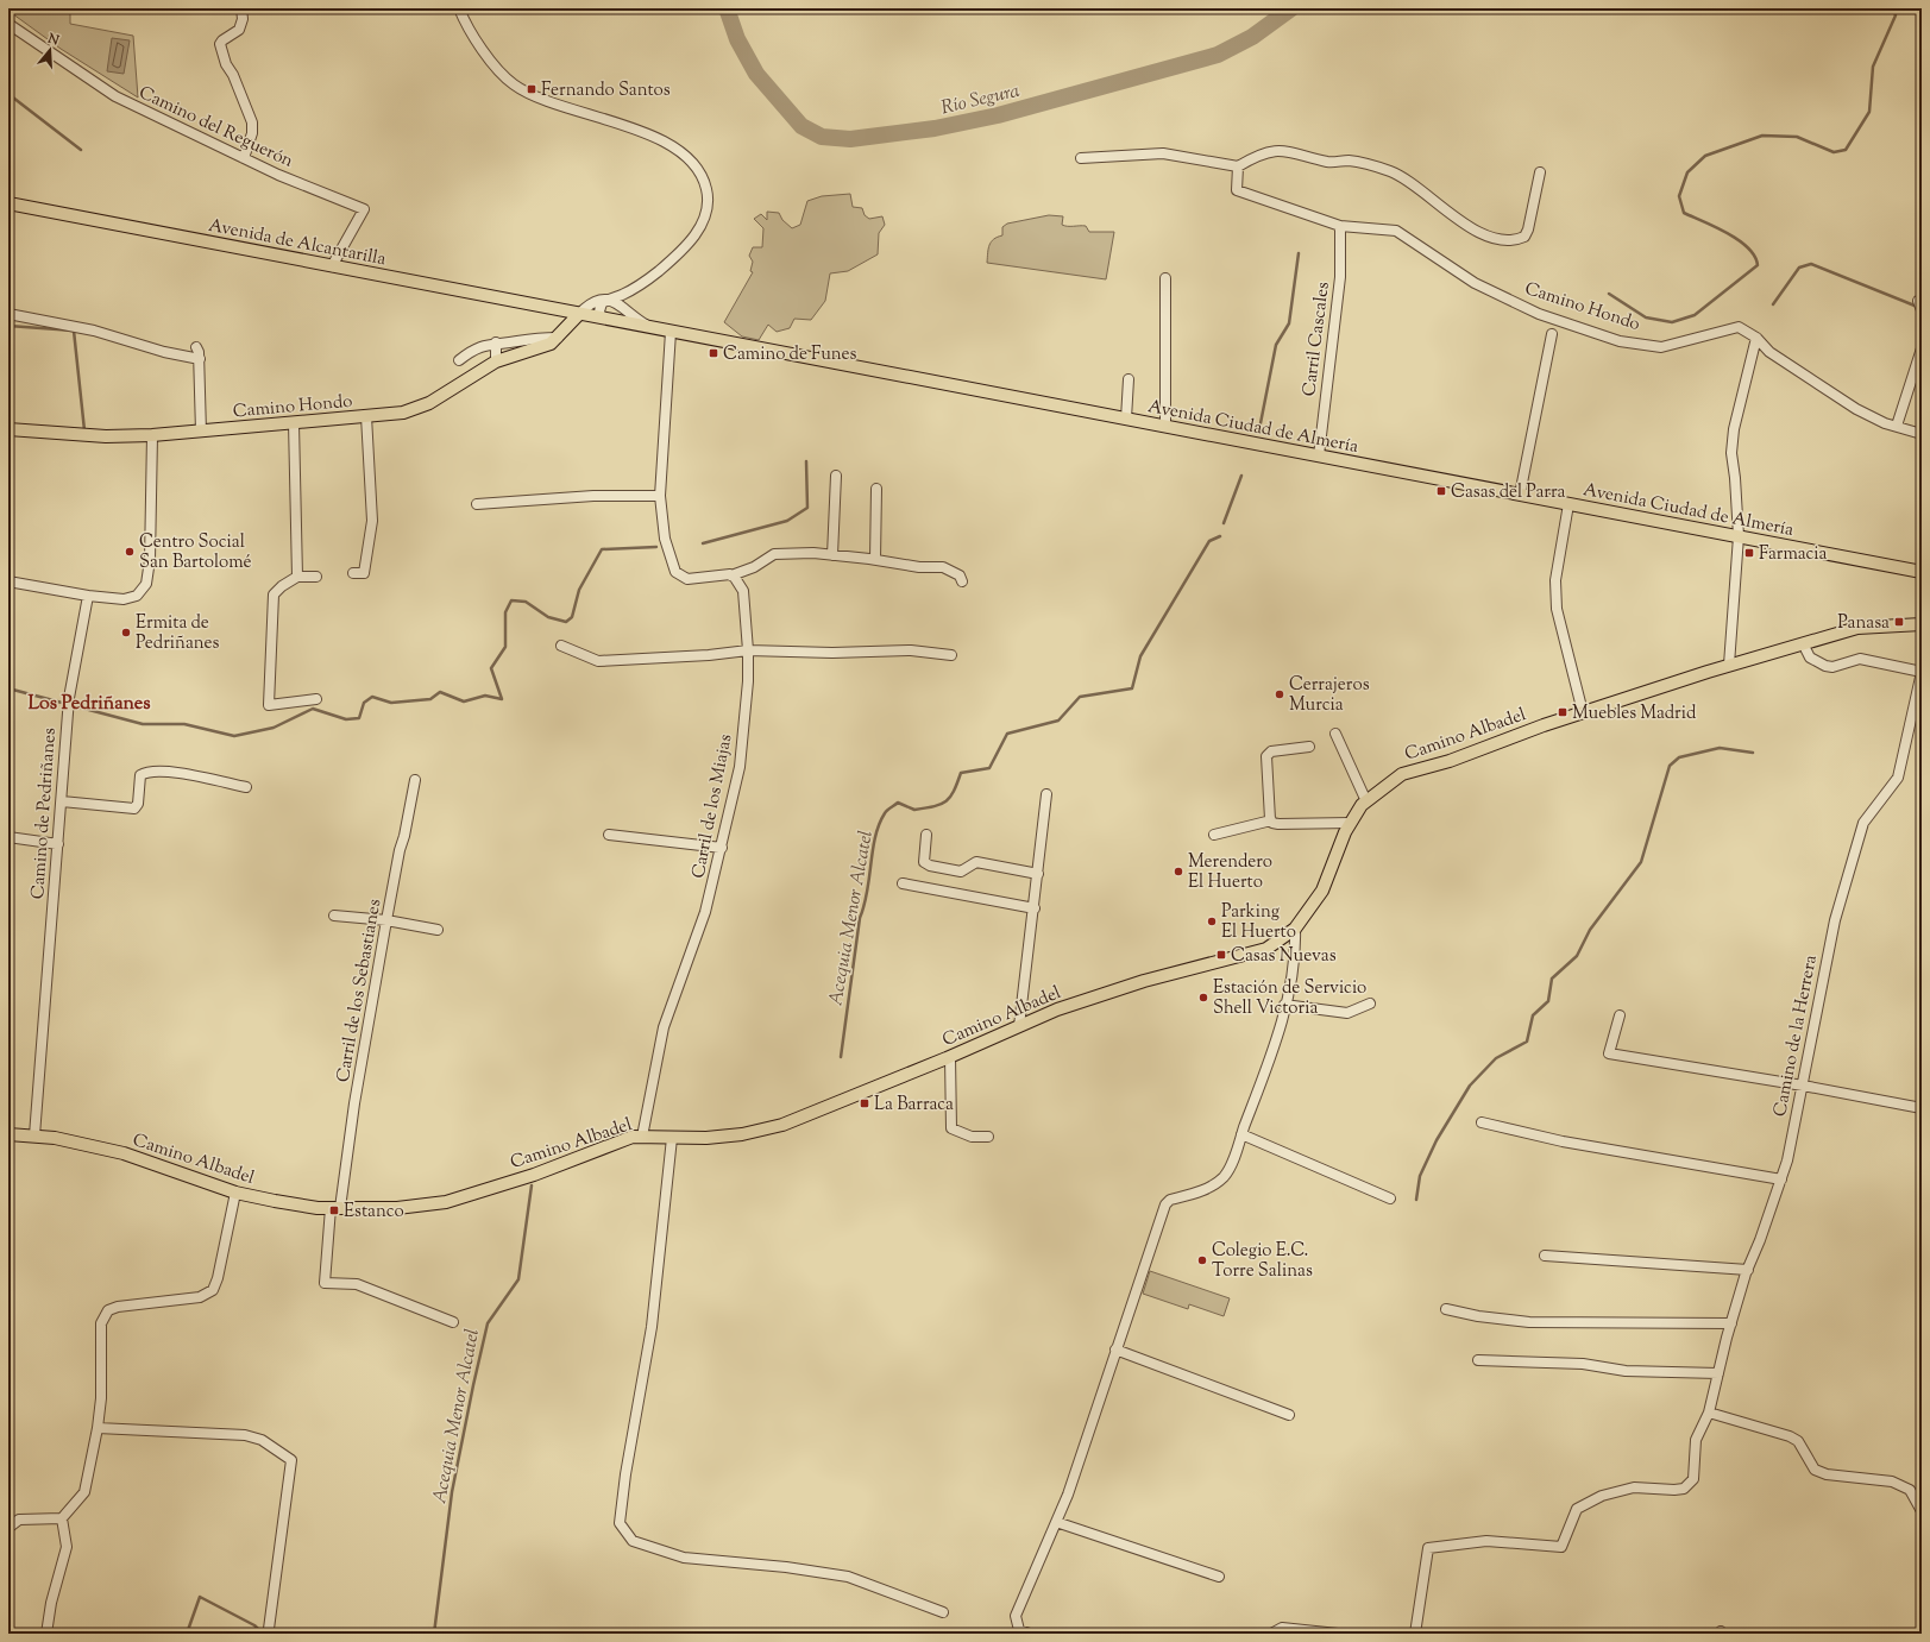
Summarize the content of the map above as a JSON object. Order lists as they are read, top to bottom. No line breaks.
{"streets":{"main road":["Avenida de Alcantarilla","Camino Hondo","Avenida Ciudad de Almería","Camino Albadel"],"street":["Camino del Reguerón","Carril Cascales","Carril de los Miajas","Camino de Pedriñanes","Carril de los Sebastianes","Camino de la Herrera"]},"crossings":[["Camino del Reguerón","Avenida de Alcantarilla"],["Avenida de Alcantarilla","Camino Hondo"],["Avenida de Alcantarilla","Avenida Ciudad de Almería"],["Camino Hondo","Carril Cascales"],["Camino Hondo","Avenida Ciudad de Almería"],["Carril Cascales","Avenida Ciudad de Almería"],["Camino Albadel","Carril de los Miajas"],["Camino Albadel","Camino de Pedriñanes"],["Camino Albadel","Carril de los Sebastianes"]],"districts":["Los Pedriñanes"],"water":["Río Segura","Acequia Menor Alcatel"],"places":{"transit":["Fernando Santos","Camino de Funes","Casas del Parra","Farmacia","Panasa","Muebles Madrid","Casas Nuevas","La Barraca","Estanco"],"other":["Centro Social San Bartolomé","Ermita de Pedriñanes","Cerrajeros Murcia","Merendero El Huerto","Parking El Huerto","Estación de Servicio Shell Victoria","Colegio E.C. Torre Salinas"]},"north":"top"}
